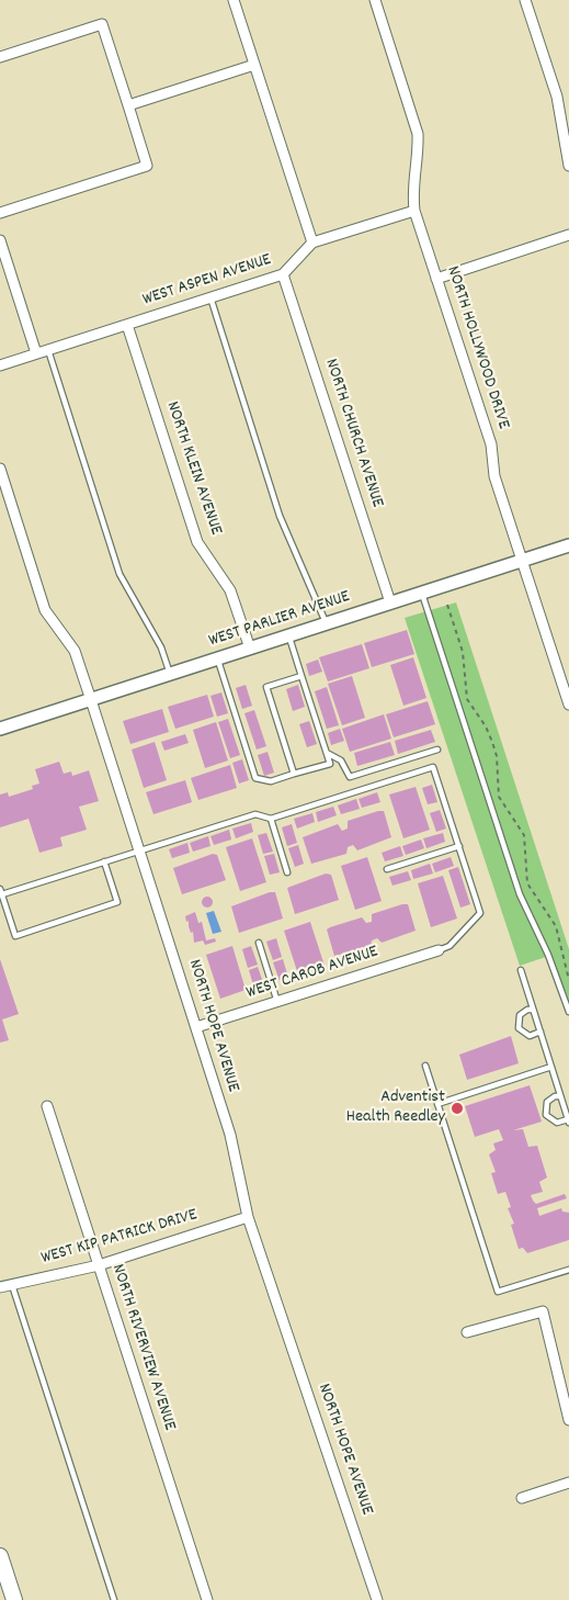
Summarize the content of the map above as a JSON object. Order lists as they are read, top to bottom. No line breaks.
{"streets":{"street":["WEST ASPEN AVENUE","NORTH HOLLYWOOD DRIVE","NORTH CHURCH AVENUE","NORTH KLEIN AVENUE","WEST PARLIER AVENUE","WEST CAROB AVENUE","NORTH HOPE AVENUE","WEST KIP PATRICK DRIVE","NORTH RIVERVIEW AVENUE"]},"crossings":[["WEST ASPEN AVENUE","NORTH HOLLYWOOD DRIVE"],["WEST ASPEN AVENUE","NORTH CHURCH AVENUE"],["WEST ASPEN AVENUE","NORTH KLEIN AVENUE"],["NORTH HOLLYWOOD DRIVE","WEST PARLIER AVENUE"],["NORTH CHURCH AVENUE","WEST PARLIER AVENUE"],["NORTH KLEIN AVENUE","WEST PARLIER AVENUE"],["WEST PARLIER AVENUE","NORTH HOPE AVENUE"],["WEST CAROB AVENUE","NORTH HOPE AVENUE"],["NORTH HOPE AVENUE","WEST KIP PATRICK DRIVE"],["WEST KIP PATRICK DRIVE","NORTH RIVERVIEW AVENUE"]],"places":["Adventist Health Reedley"]}
